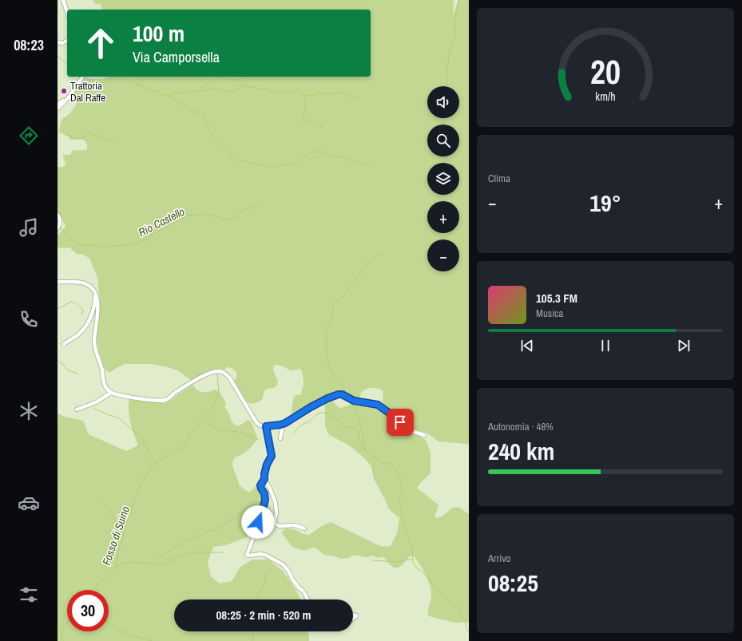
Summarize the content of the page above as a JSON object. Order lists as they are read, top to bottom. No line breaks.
{"water":["Rio Castello","Fosso di Suino"],"places":["Trattoria Dal Raffe"],"page":{"tabs":"08:23","turn":["100 m","Via Camporsella"],"map_buttons":["+","−"],"tile":["Clima",["Autonomia · 48%","240 km"],["Arrivo","08:25"]],"heat":["−","19°","+"],"song":["105.3 FM","Musica"],"limit":"30","trip":"08:25 · 2 min · 520 m","gauge":["20","km/h"]}}
